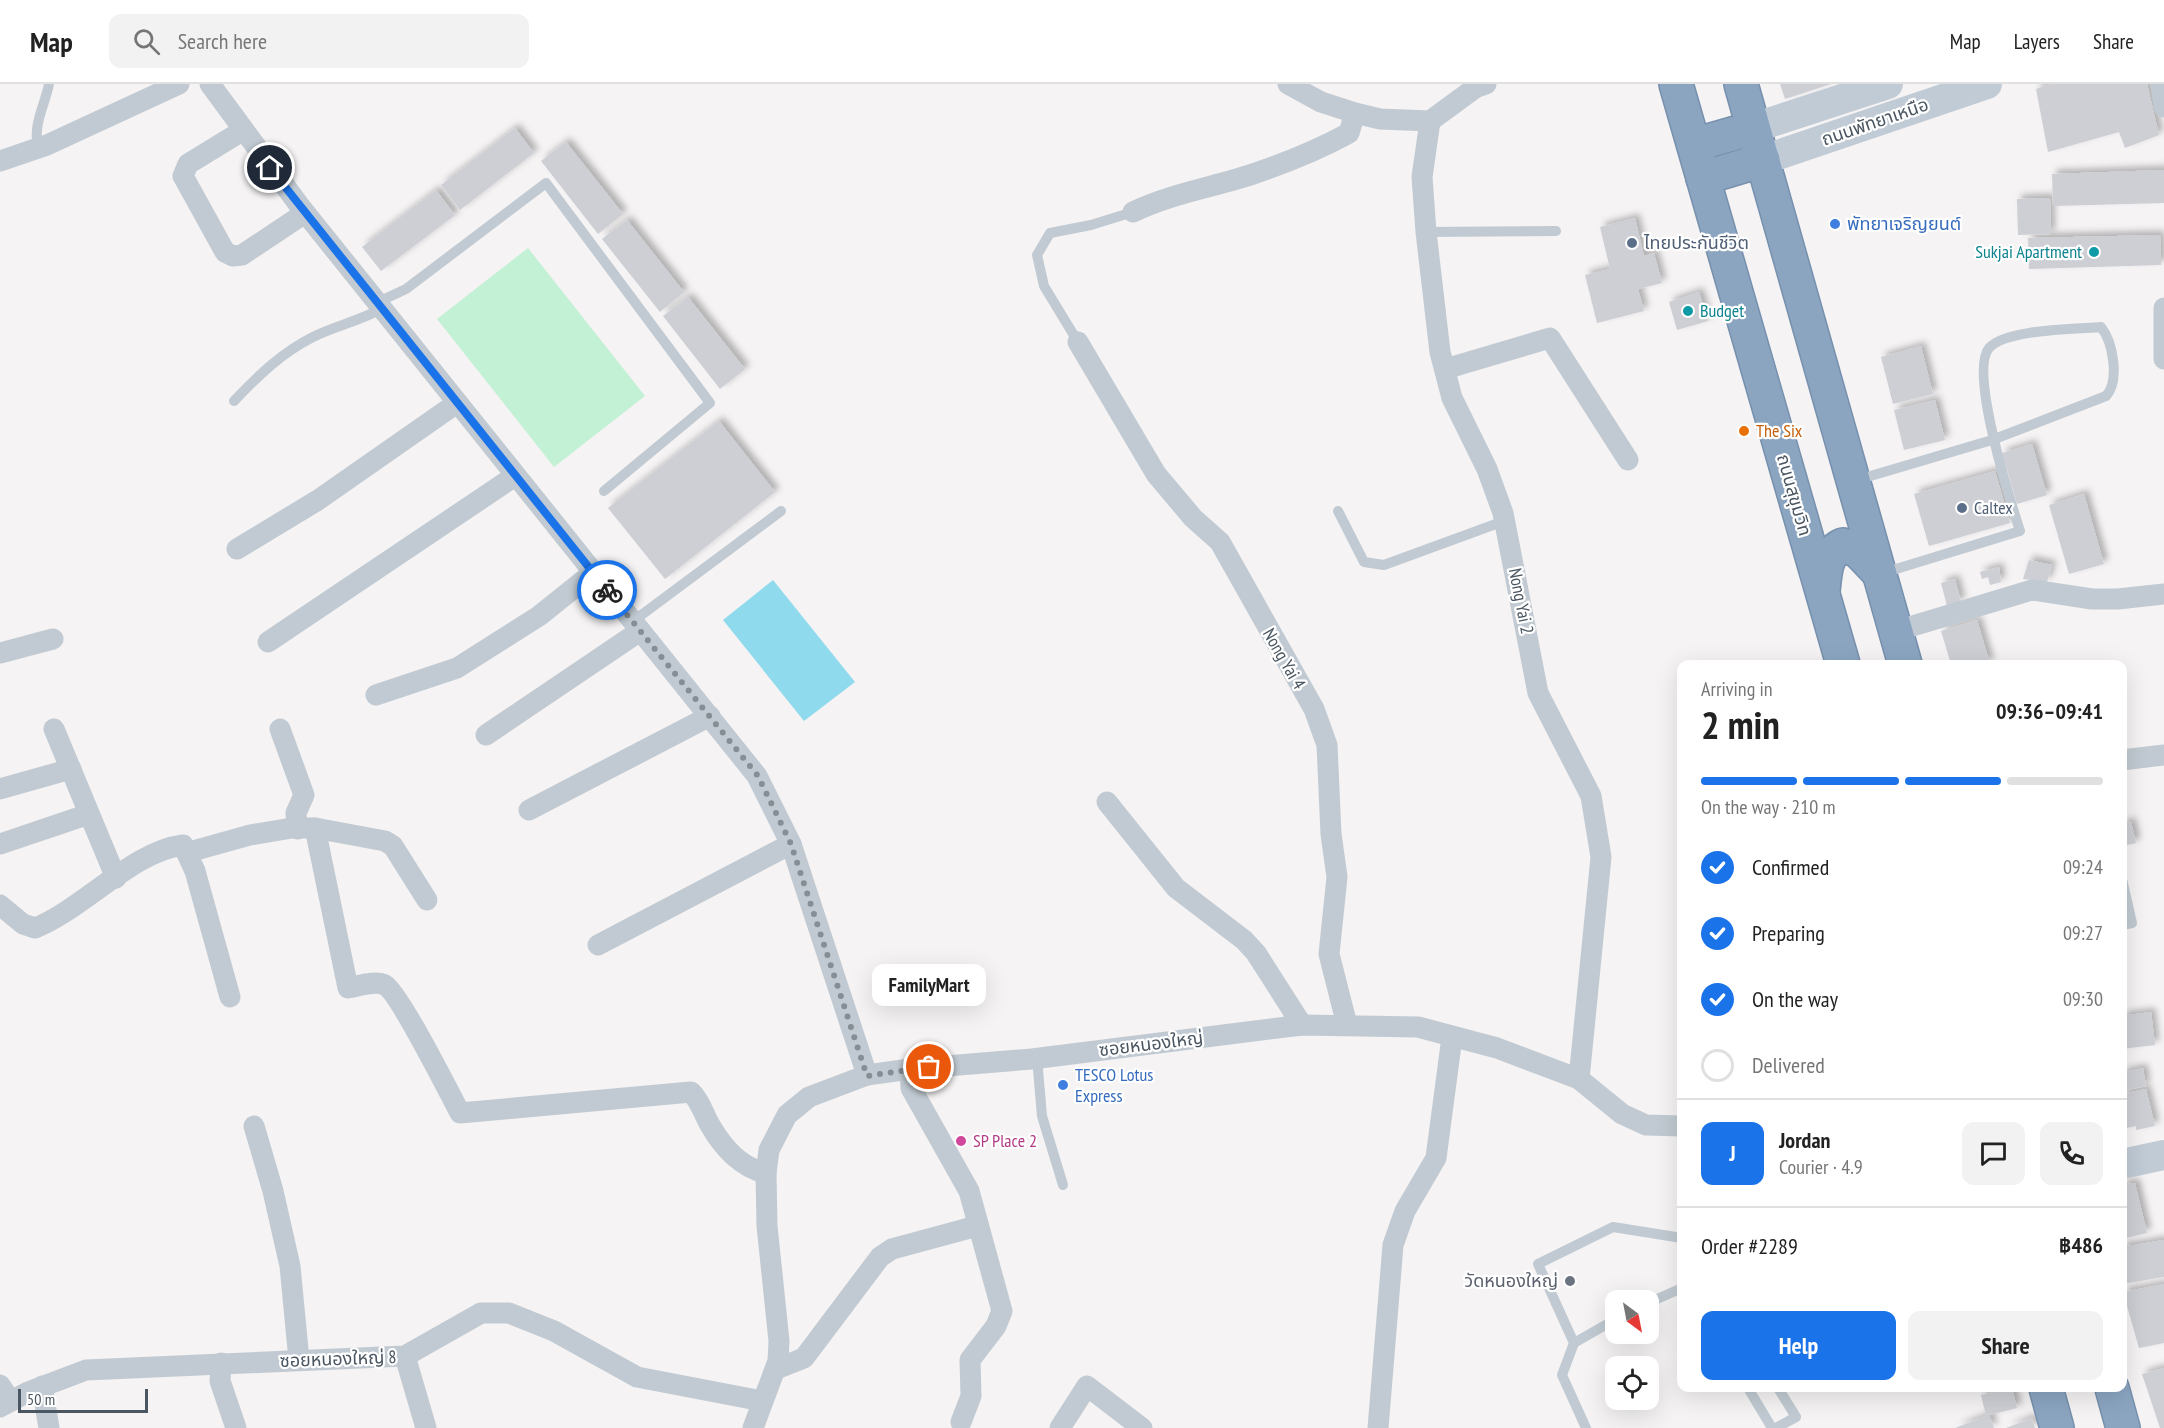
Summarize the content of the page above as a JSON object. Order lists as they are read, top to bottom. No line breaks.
{"streets":{"highway":["ถนนสุขุมวิท"],"main road":["ถนนพัทยาเหนือ"],"street":["Nong Yai 2","Nong Yai 4","ซอยหนองใหญ่","ซอยหนองใหญ่ 8"]},"crossings":[["Nong Yai 2","ซอยหนองใหญ่"],["Nong Yai 4","ซอยหนองใหญ่"],["ซอยหนองใหญ่","ซอยหนองใหญ่ 8"]],"places":["พัทยาเจริญยนต์","ไทยประกันชีวิต","Sukjai Apartment","Budget","The Six","Caltex","FamilyMart","TESCO Lotus Express","SP Place 2","วัดหนองใหญ่"],"scale_bar":"50 m","north":"bottom right","page":{"header":"Map","search":"Search here","nav":["Map","Layers","Share"],"heading":["2 min","Arriving in","09:36–09:41"],"panel":["Jordan","Courier · 4.9","Order #2289","฿486"],"bar":"On the way · 210 m","list":[["Confirmed","09:24"],["Preparing","09:27"],["On the way","09:30"],"Delivered"],"bubble":"FamilyMart","round":"J","buttons":["Help","Share"],"scale":"50 m"}}
